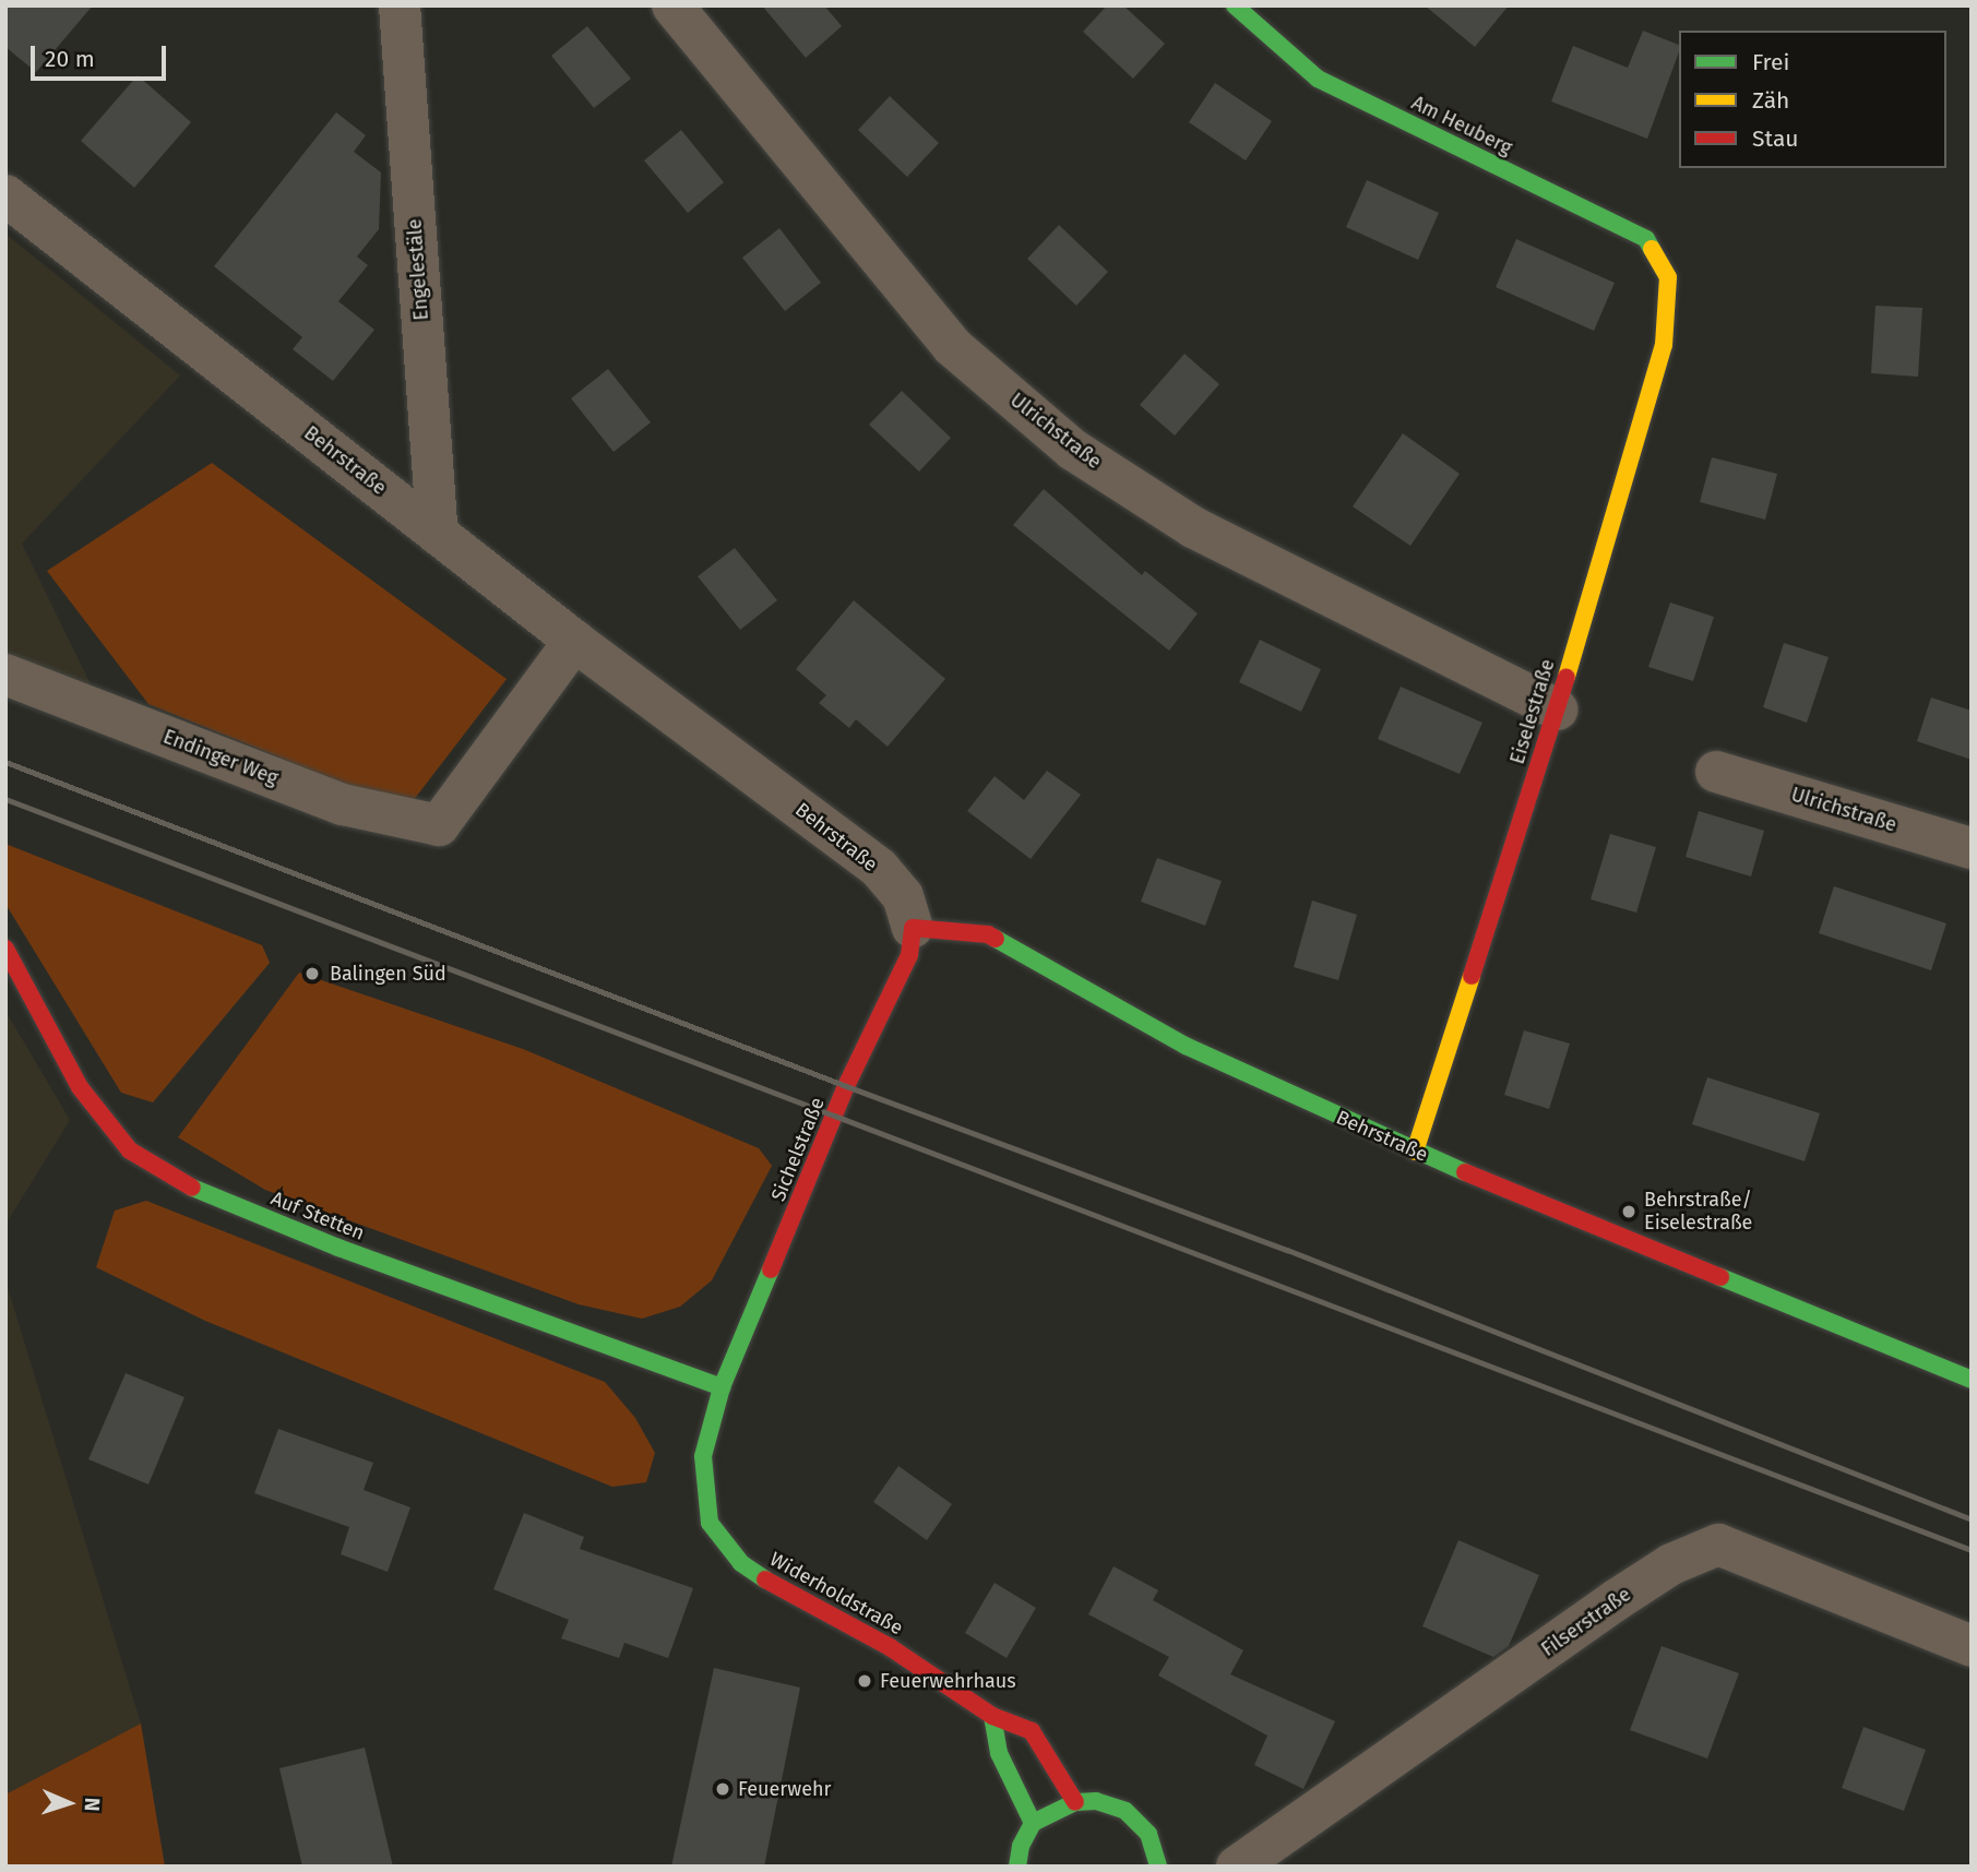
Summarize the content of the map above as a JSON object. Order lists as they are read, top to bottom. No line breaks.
{"streets":{"street":["Am Heuberg","Engelestäle","Ulrichstraße","Behrstraße","Eiselestraße","Endinger Weg","Sichelstraße","Auf Stetten","Widerholdstraße","Filserstraße"]},"crossings":[["Am Heuberg","Eiselestraße"],["Engelestäle","Behrstraße"],["Ulrichstraße","Eiselestraße"],["Behrstraße","Eiselestraße"],["Behrstraße","Endinger Weg"],["Behrstraße","Sichelstraße"],["Sichelstraße","Auf Stetten"],["Sichelstraße","Widerholdstraße"],["Auf Stetten","Widerholdstraße"]],"places":["Balingen Süd","Behrstraße/ Eiselestraße","Feuerwehrhaus","Feuerwehr"],"legend":["Frei","Zäh","Stau"],"scale_bar":"20 m","north":"right"}
